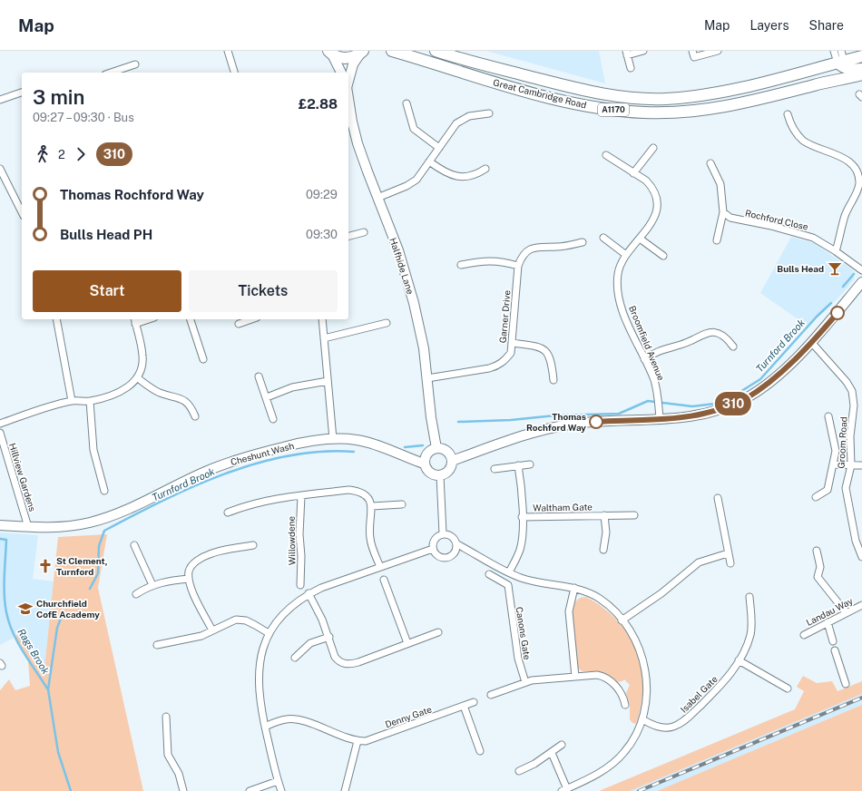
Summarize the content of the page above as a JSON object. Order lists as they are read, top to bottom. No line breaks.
{"streets":{"main road":["Great Cambridge Road","A1170","Halfhide Lane","Cheshunt Wash"],"street":["Rochford Close","Garner Drive","Broomfield Avenue","Groom Road","Hillview Gardens","Waltham Gate","Willowdene","Landau Way","Canons Gate","Isabel Gate","Denny Gate"]},"crossings":[["Halfhide Lane","Garner Drive"],["Halfhide Lane","Cheshunt Wash"],["Cheshunt Wash","Hillview Gardens"]],"water":["Turnford Brook","Rags Brook"],"places":{"bar":["Bulls Head"],"other":["Thomas Rochford Way"],"church":["St Clement, Turnford"],"school or university":["Churchfield CofE Academy"]},"lines":["bus line 310"],"page":{"header":"Map","nav":["Map","Layers","Share"],"on_map":"310","heading":["3 min","09:27 – 09:30 · Bus","£2.88"],"legs":["2","310"],"list":[{"name":"Thomas Rochford Way","value":"09:29"},{"name":"Bulls Head PH","value":"09:30"}],"buttons":["Start","Tickets"]}}
